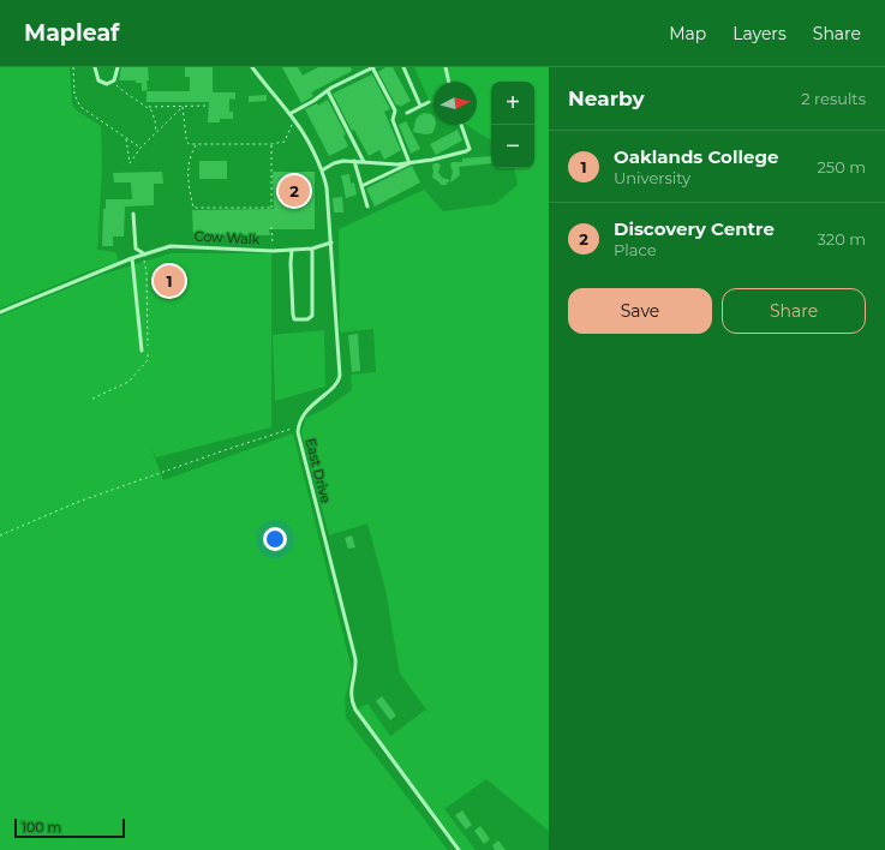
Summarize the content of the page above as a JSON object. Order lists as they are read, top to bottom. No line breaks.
{"streets":{"lane":["Cow Walk","East Drive"]},"crossings":[["Cow Walk","East Drive"]],"scale_bar":"100 m","north":"right","page":{"header":"Mapleaf","nav":["Map","Layers","Share"],"heading":["Nearby","2 results"],"map_buttons":["+","−"],"list":[{"mark":"1","name":"Oaklands College","note":"University","value":"250 m"},{"mark":"2","name":"Discovery Centre","note":"Place","value":"320 m"}],"pins":["2","1"],"buttons":["Save","Share"],"scale":"100 m"}}
